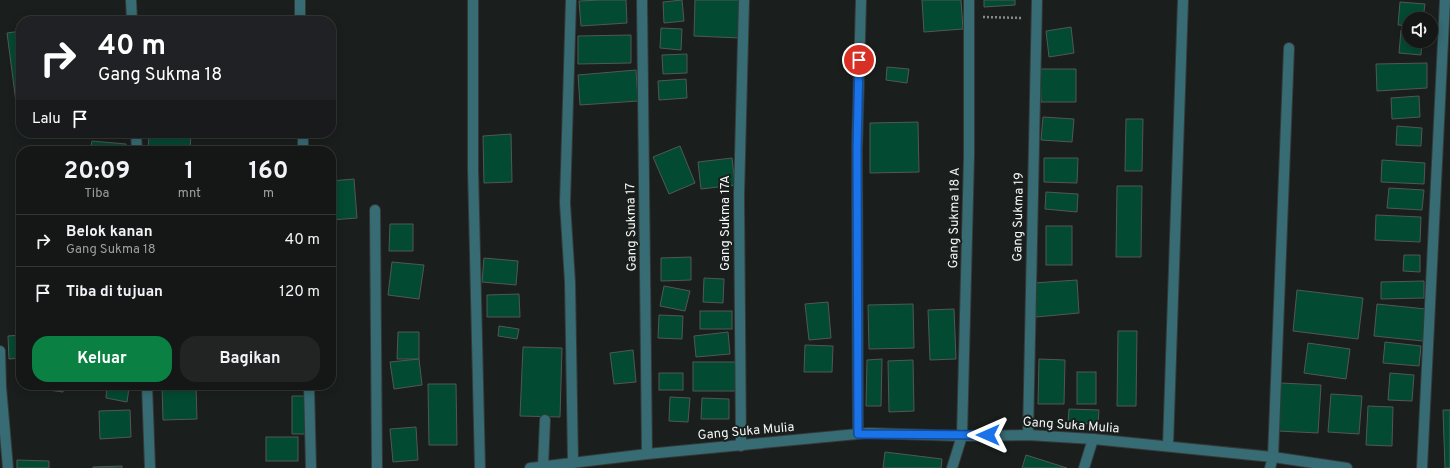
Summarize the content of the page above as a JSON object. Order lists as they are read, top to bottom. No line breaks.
{"streets":{"street":["Gang Sukma 19","Gang Sukma 18 A","Gang Sukma 17A","Gang Sukma 17","Gang Suka Mulia"]},"crossings":[["Gang Sukma 19","Gang Suka Mulia"],["Gang Sukma 18 A","Gang Suka Mulia"],["Gang Sukma 17A","Gang Suka Mulia"],["Gang Sukma 17","Gang Suka Mulia"]],"page":{"turn":["40 m","Gang Sukma 18"],"then":"Lalu","eta":["20:09","Tiba","1","mnt","160","m"],"list":[{"name":"Belok kanan","note":"Gang Sukma 18","value":"40 m"},{"name":"Tiba di tujuan","value":"120 m"}],"buttons":["Keluar","Bagikan"]}}
